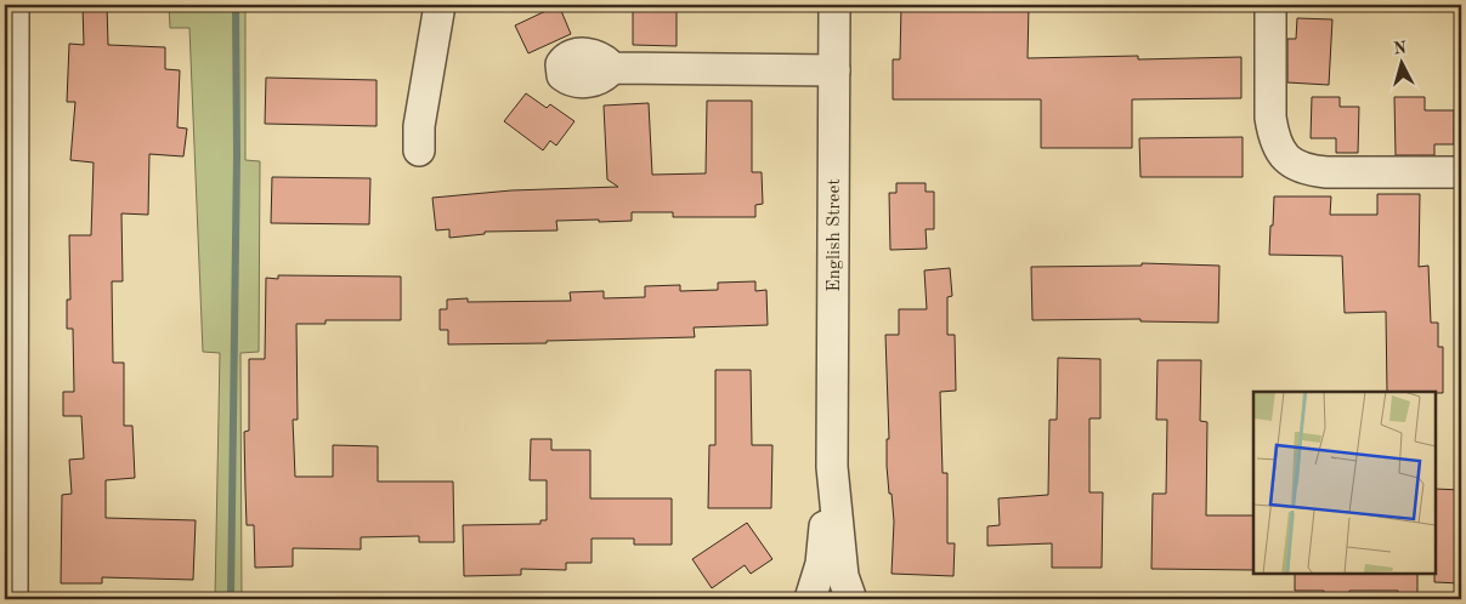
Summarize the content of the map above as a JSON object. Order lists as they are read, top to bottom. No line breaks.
{"streets":{"street":["English Street"]},"north":"top"}
